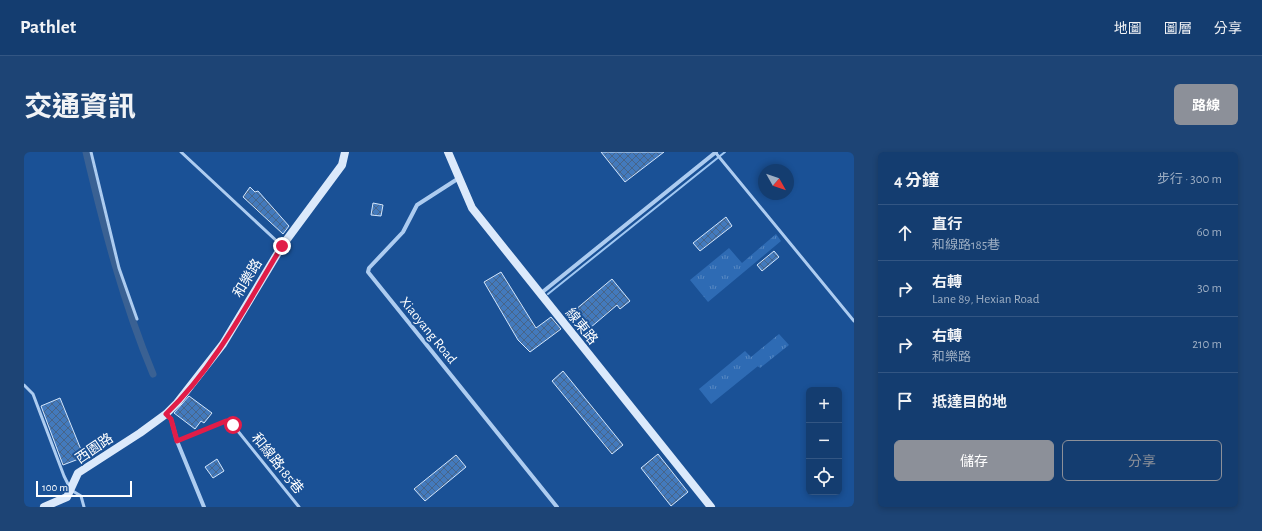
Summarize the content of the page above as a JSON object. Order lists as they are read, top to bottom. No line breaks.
{"streets":{"street":["和樂路","線東路","Xiaoyang Road","西園路"],"lane":["和線路185巷"]},"crossings":[["和樂路","西園路"],["線東路","Xiaoyang Road"]],"scale_bar":"100 m","north":"bottom right","page":{"header":"Pathlet","nav":["地圖","圖層","分享"],"title":"交通資訊","buttons":["路線",["儲存","分享"]],"heading":["4 分鐘","步行 · 300 m"],"list":[["直行","和線路185巷","60 m"],["右轉","Lane 89, Hexian Road","30 m"],["右轉","和樂路","210 m"],"抵達目的地"],"map_buttons":["+","−"],"scale":"100 m"}}
